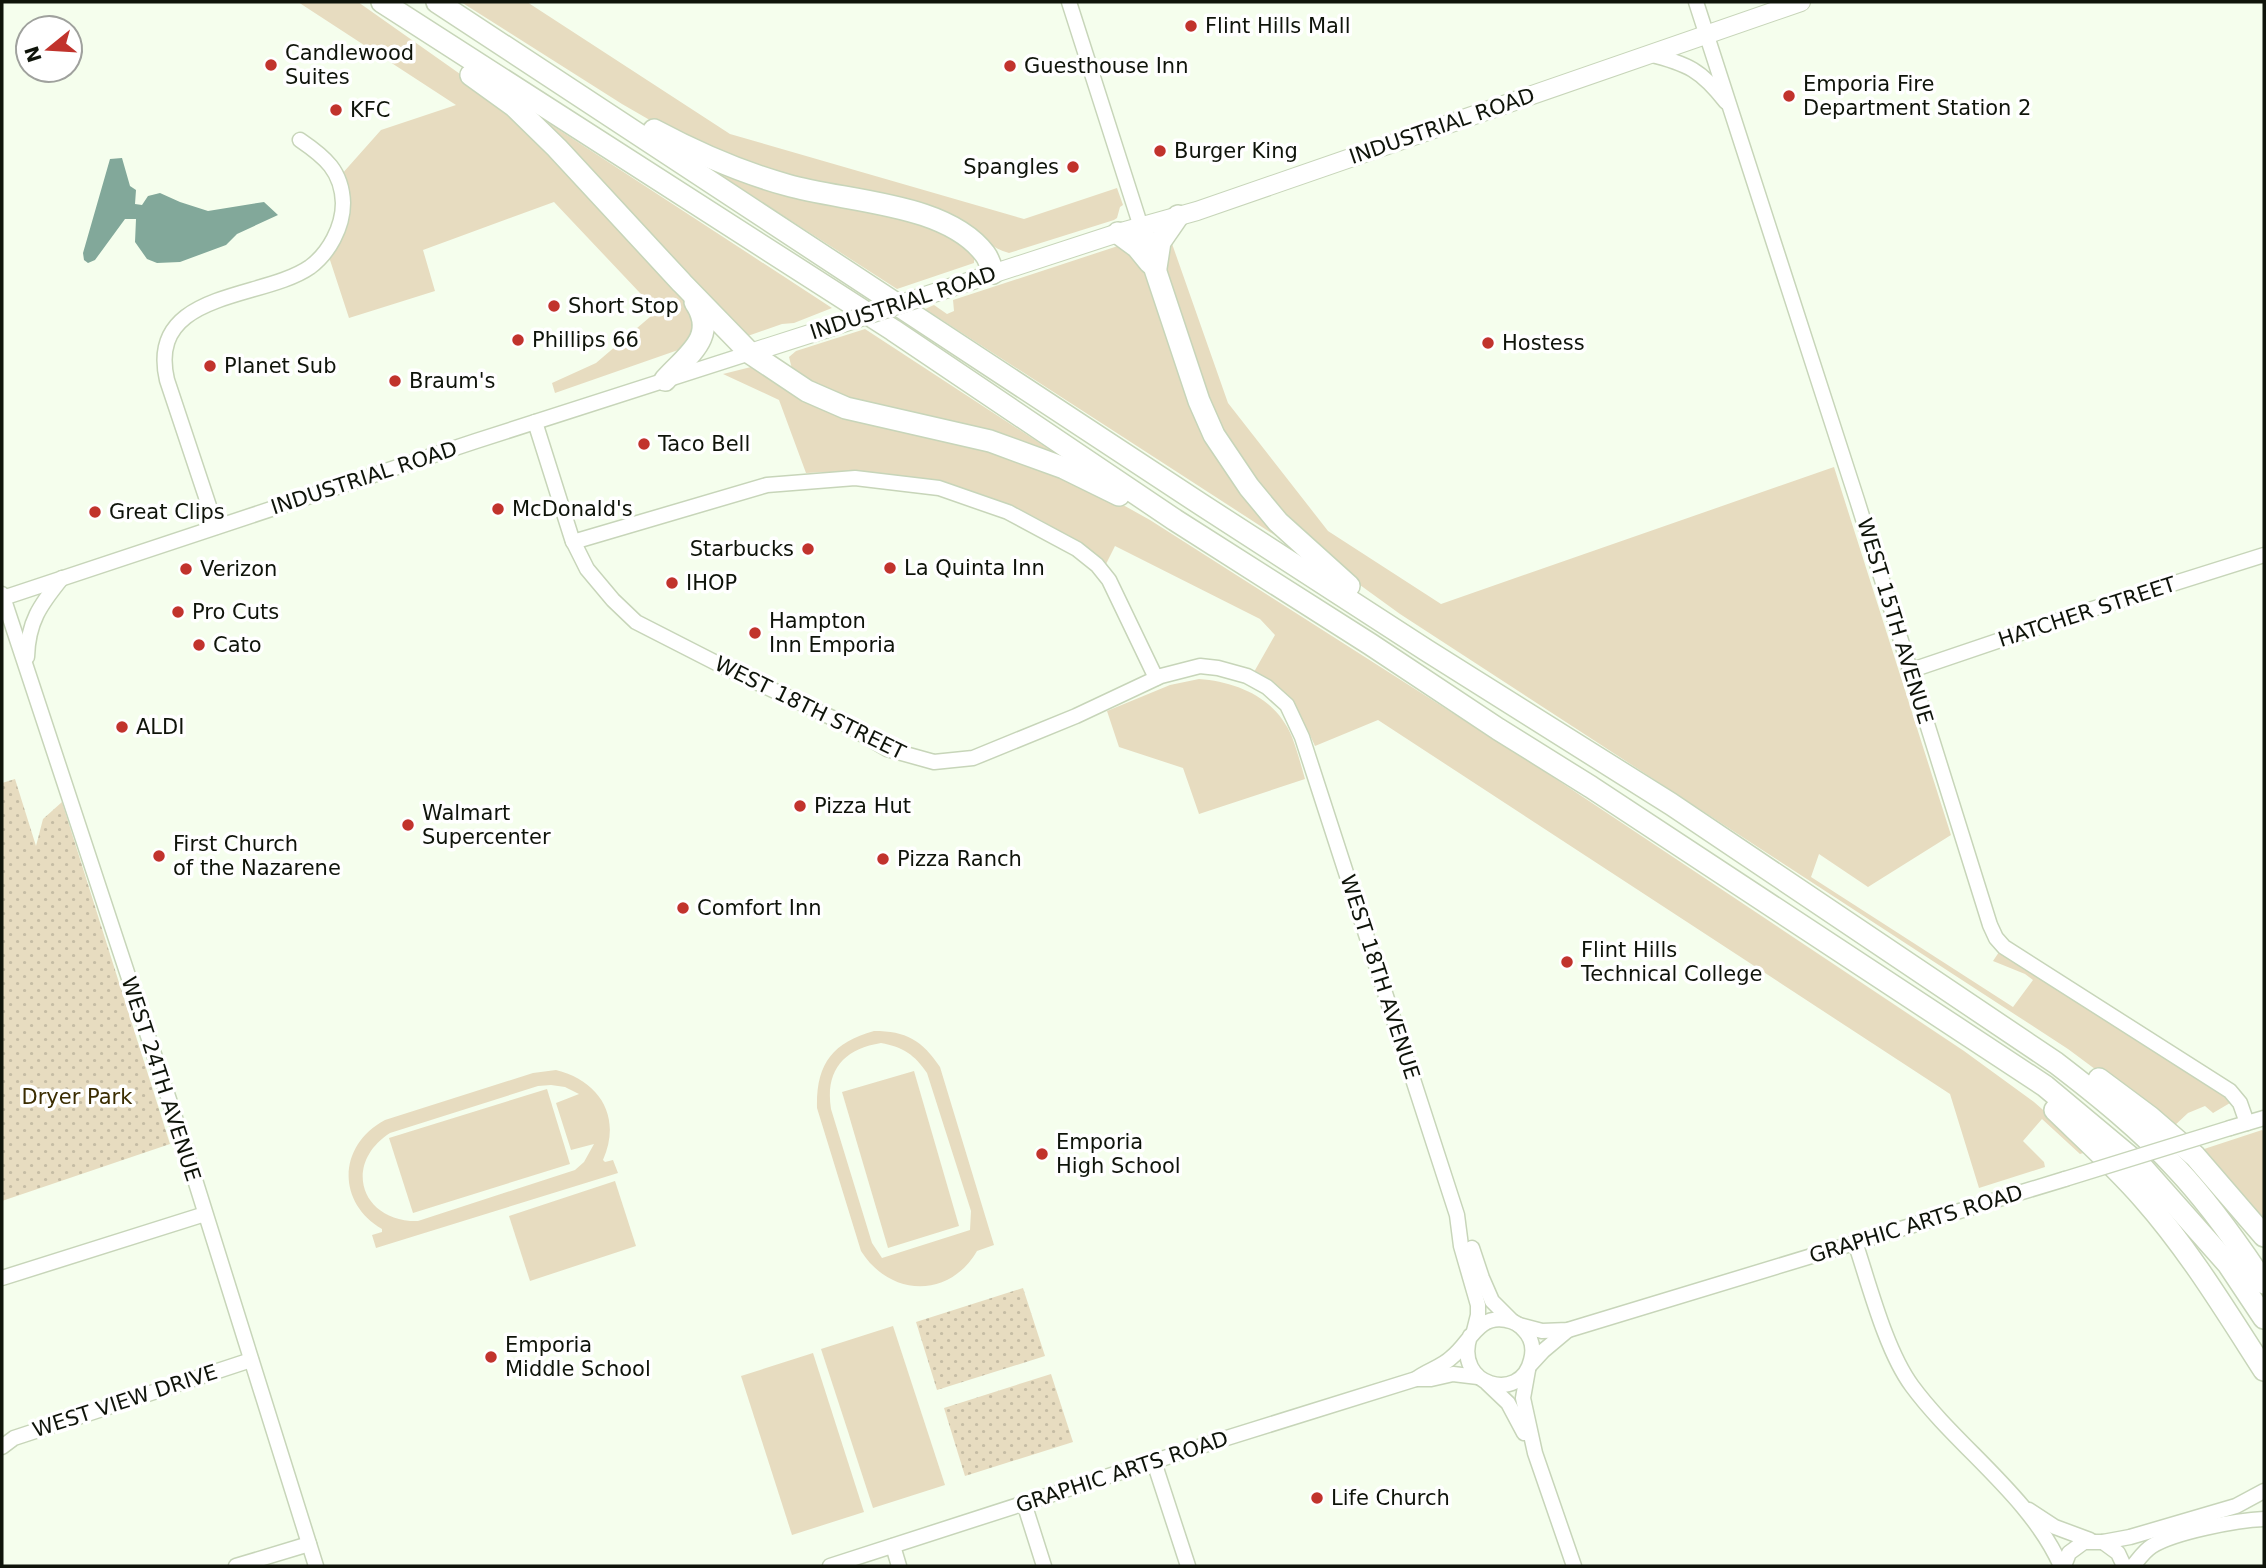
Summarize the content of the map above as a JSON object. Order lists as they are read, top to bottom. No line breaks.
{"streets":{"main road":["INDUSTRIAL ROAD"],"street":["HATCHER STREET","WEST 15TH AVENUE","WEST 18TH STREET","WEST 18TH AVENUE","WEST 24TH AVENUE","GRAPHIC ARTS ROAD","WEST VIEW DRIVE"]},"crossings":[["INDUSTRIAL ROAD","WEST 15TH AVENUE"],["INDUSTRIAL ROAD","WEST 18TH STREET"],["INDUSTRIAL ROAD","WEST 24TH AVENUE"],["HATCHER STREET","WEST 15TH AVENUE"],["WEST 15TH AVENUE","GRAPHIC ARTS ROAD"],["WEST 18TH STREET","WEST 18TH AVENUE"],["WEST 18TH AVENUE","GRAPHIC ARTS ROAD"],["WEST 24TH AVENUE","WEST VIEW DRIVE"]],"parks":["Dryer Park"],"places":["Flint Hills Mall","Candlewood Suites","Guesthouse Inn","Emporia Fire Department Station 2","KFC","Burger King","Spangles","Short Stop","Phillips 66","Hostess","Planet Sub","Braum's","Taco Bell","McDonald's","Great Clips","Starbucks","La Quinta Inn","Verizon","IHOP","Pro Cuts","Hampton Inn Emporia","Cato","ALDI","Pizza Hut","Walmart Supercenter","First Church of the Nazarene","Pizza Ranch","Comfort Inn","Flint Hills Technical College","Emporia High School","Emporia Middle School","Life Church"],"north":"left"}
